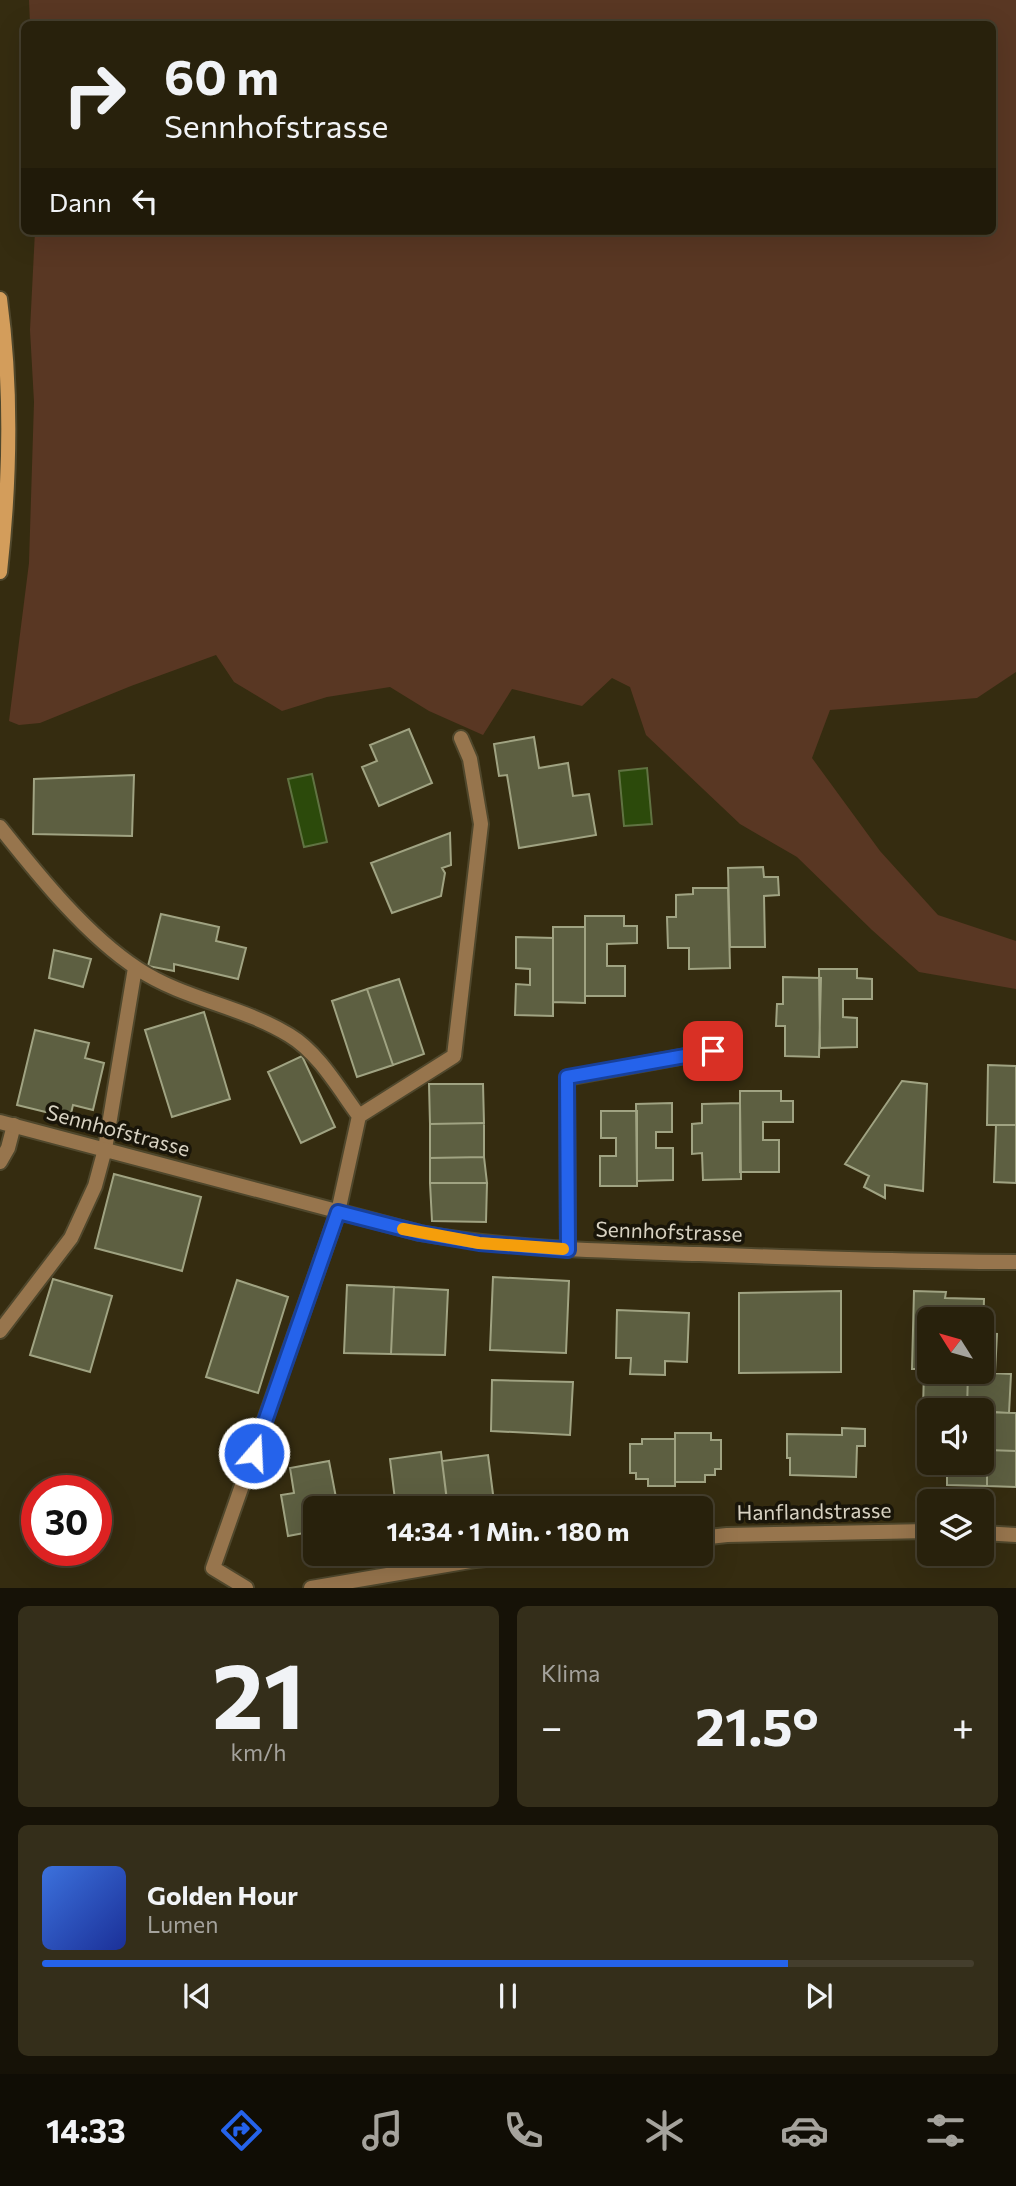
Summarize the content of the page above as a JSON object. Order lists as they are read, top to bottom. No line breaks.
{"streets":{"street":["Sennhofstrasse","Hanflandstrasse"]},"north":"top left","page":{"turn":["60 m","Sennhofstrasse"],"then":"Dann","limit":"30","trip":"14:34 · 1 Min. · 180 m","tile":[["21","km/h"],"Klima"],"heat":["−","21.5°","+"],"song":["Golden Hour","Lumen"],"tabs":"14:33"}}
